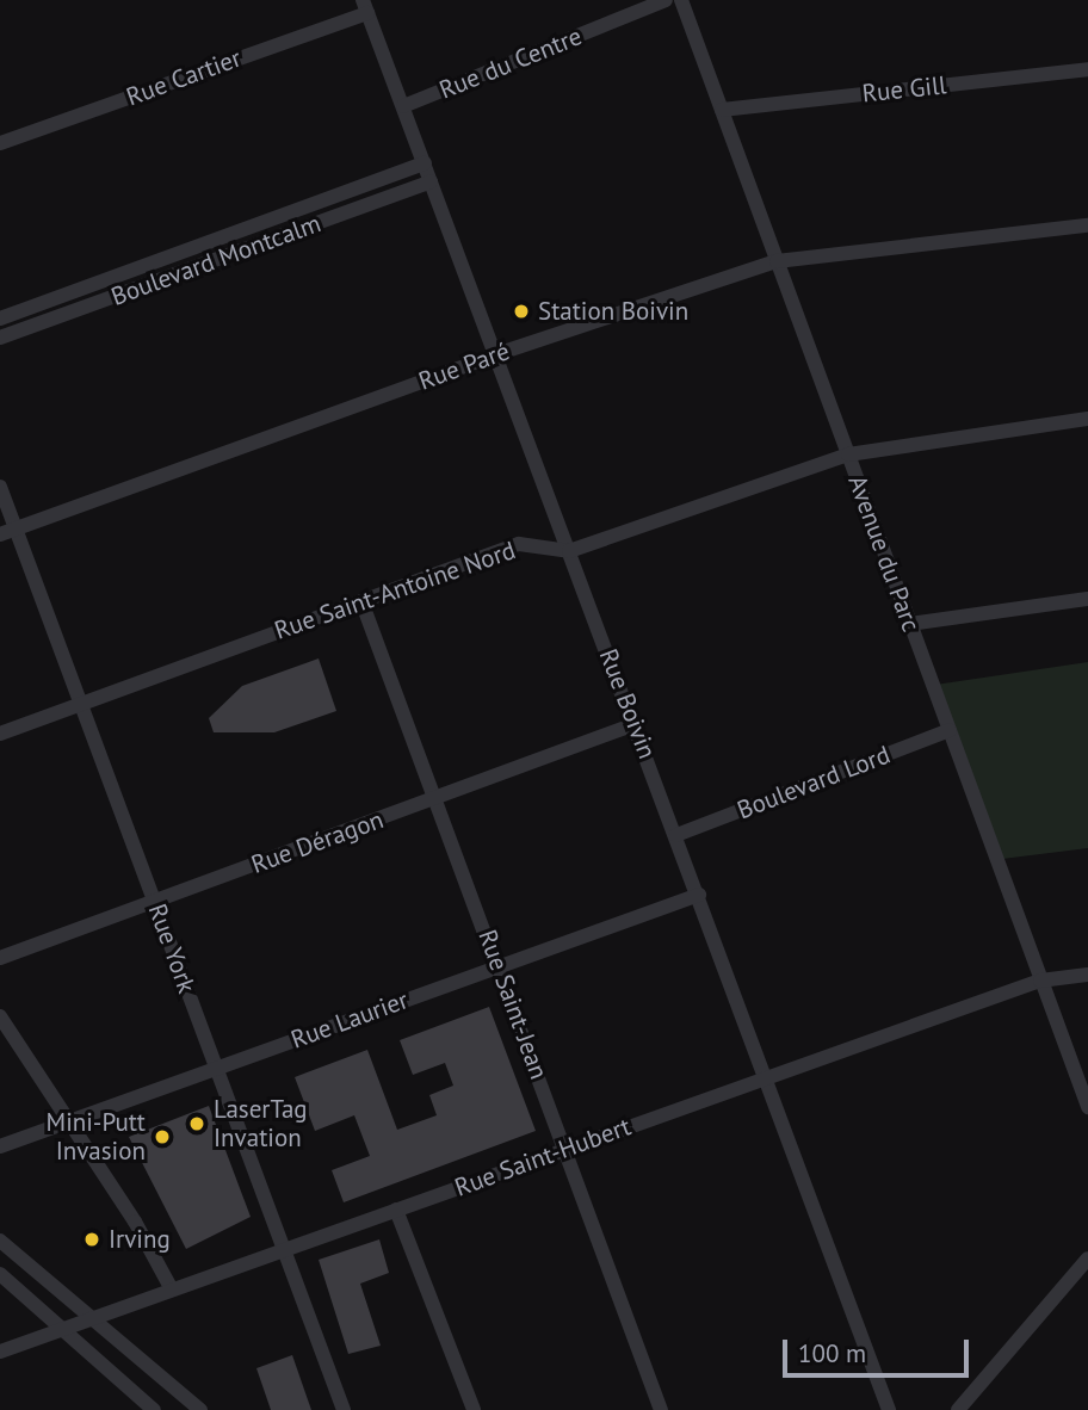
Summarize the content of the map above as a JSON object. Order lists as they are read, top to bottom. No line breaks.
{"streets":{"street":["Rue du Centre","Rue Cartier","Rue Gill","Boulevard Montcalm","Rue Paré","Avenue du Parc","Rue Saint-Antoine Nord","Rue Boivin","Boulevard Lord","Rue Déragon","Rue York","Rue Saint-Jean","Rue Laurier","Rue Saint-Hubert"]},"crossings":[["Rue du Centre","Rue Boivin"],["Rue Cartier","Rue Boivin"],["Rue Gill","Avenue du Parc"],["Boulevard Montcalm","Rue Boivin"],["Rue Paré","Avenue du Parc"],["Rue Paré","Rue Boivin"],["Rue Paré","Rue York"],["Avenue du Parc","Rue Saint-Antoine Nord"],["Avenue du Parc","Boulevard Lord"],["Avenue du Parc","Rue Saint-Hubert"],["Rue Saint-Antoine Nord","Rue Boivin"],["Rue Saint-Antoine Nord","Rue York"],["Rue Saint-Antoine Nord","Rue Saint-Jean"],["Rue Boivin","Boulevard Lord"],["Rue Boivin","Rue Déragon"],["Rue Boivin","Rue Laurier"],["Rue Boivin","Rue Saint-Hubert"],["Rue Déragon","Rue York"],["Rue Déragon","Rue Saint-Jean"],["Rue York","Rue Laurier"],["Rue York","Rue Saint-Hubert"],["Rue Saint-Jean","Rue Laurier"],["Rue Saint-Jean","Rue Saint-Hubert"]],"places":["Station Boivin","LaserTag Invation","Mini-Putt Invasion","Irving"],"scale_bar":"100 m"}
